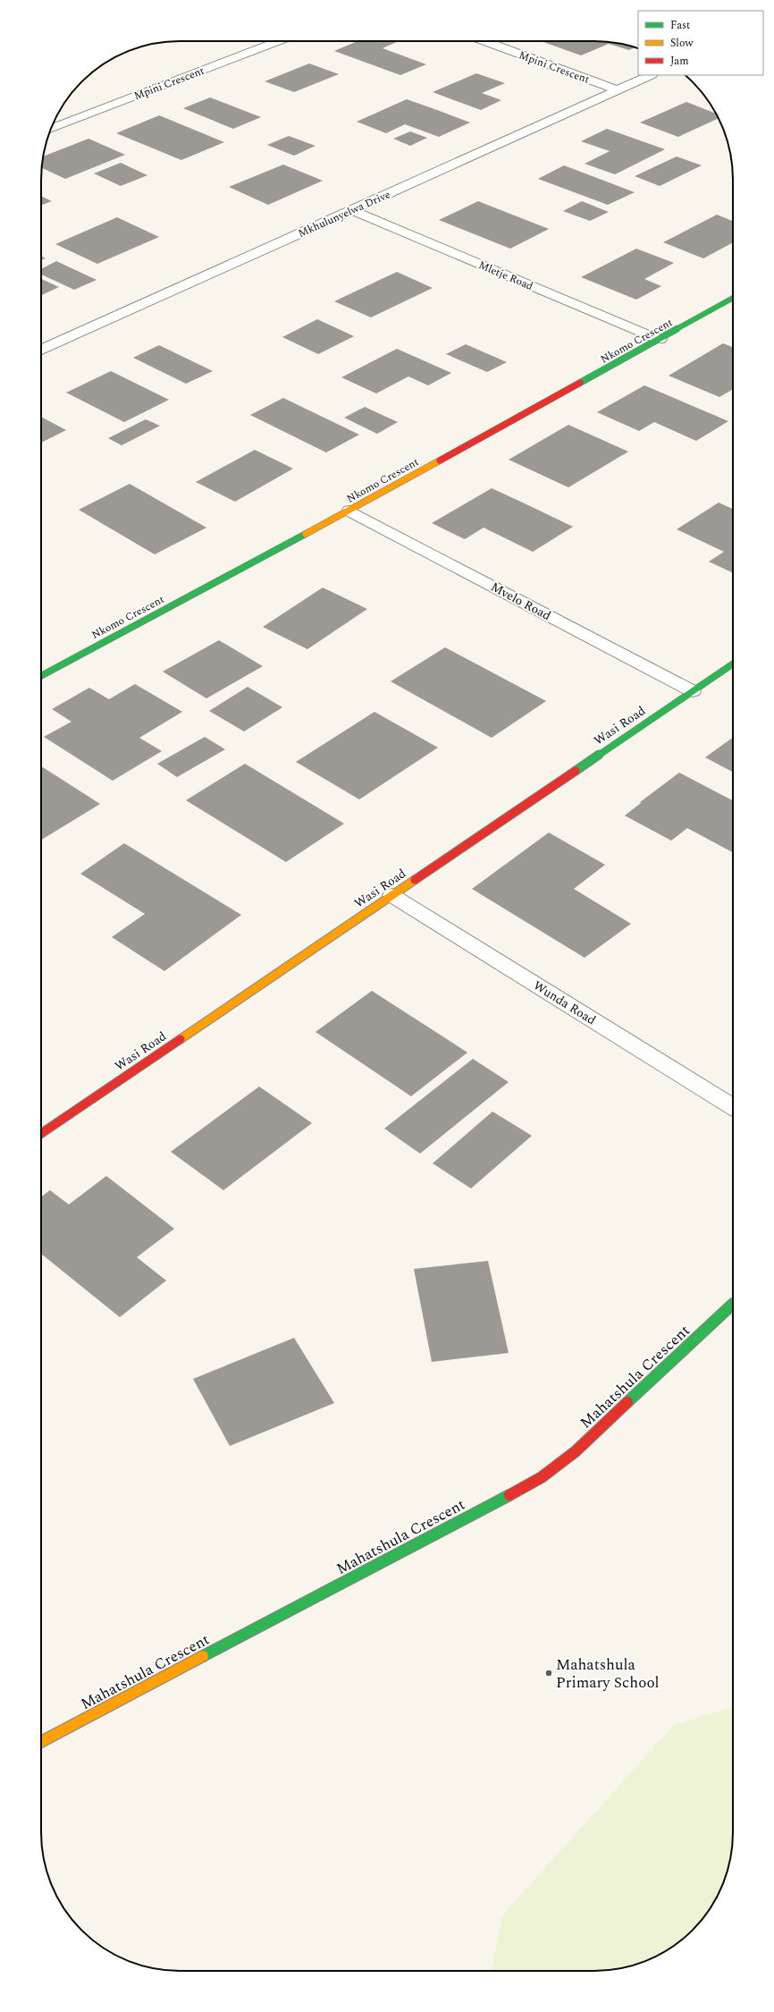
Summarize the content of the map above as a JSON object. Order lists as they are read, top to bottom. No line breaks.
{"streets":{"street":["Mpini Crescent","Mkhulunyelwa Drive","Mletje Road","Nkomo Crescent","Mvelo Road","Wasi Road","Wunda Road","Mahatshula Crescent"]},"crossings":[["Mpini Crescent","Mkhulunyelwa Drive"],["Mkhulunyelwa Drive","Mletje Road"],["Mletje Road","Nkomo Crescent"],["Nkomo Crescent","Mvelo Road"],["Mvelo Road","Wasi Road"],["Wasi Road","Wunda Road"]],"places":["Mahatshula Primary School"],"legend":["Fast","Slow","Jam"]}
